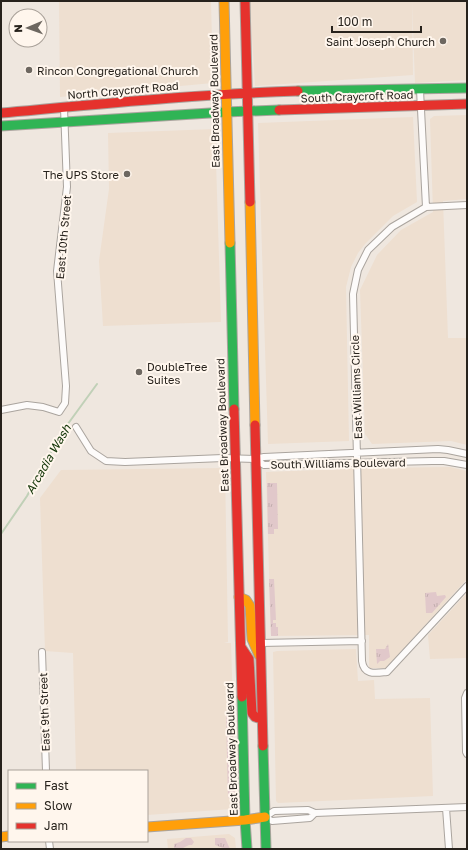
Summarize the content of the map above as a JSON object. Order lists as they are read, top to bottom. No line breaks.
{"streets":{"main road":["North Craycroft Road","South Craycroft Road","East Broadway Boulevard"],"street":["East 10th Street","East Williams Circle","South Williams Boulevard","East 9th Street"]},"crossings":[["North Craycroft Road","South Craycroft Road"],["North Craycroft Road","East Broadway Boulevard"],["North Craycroft Road","East 10th Street"],["East Williams Circle","South Williams Boulevard"]],"water":["Arcadia Wash"],"places":["Saint Joseph Church","Rincon Congregational Church","The UPS Store","DoubleTree Suites"],"legend":["Fast","Slow","Jam"],"scale_bar":"100 m","north":"left"}
